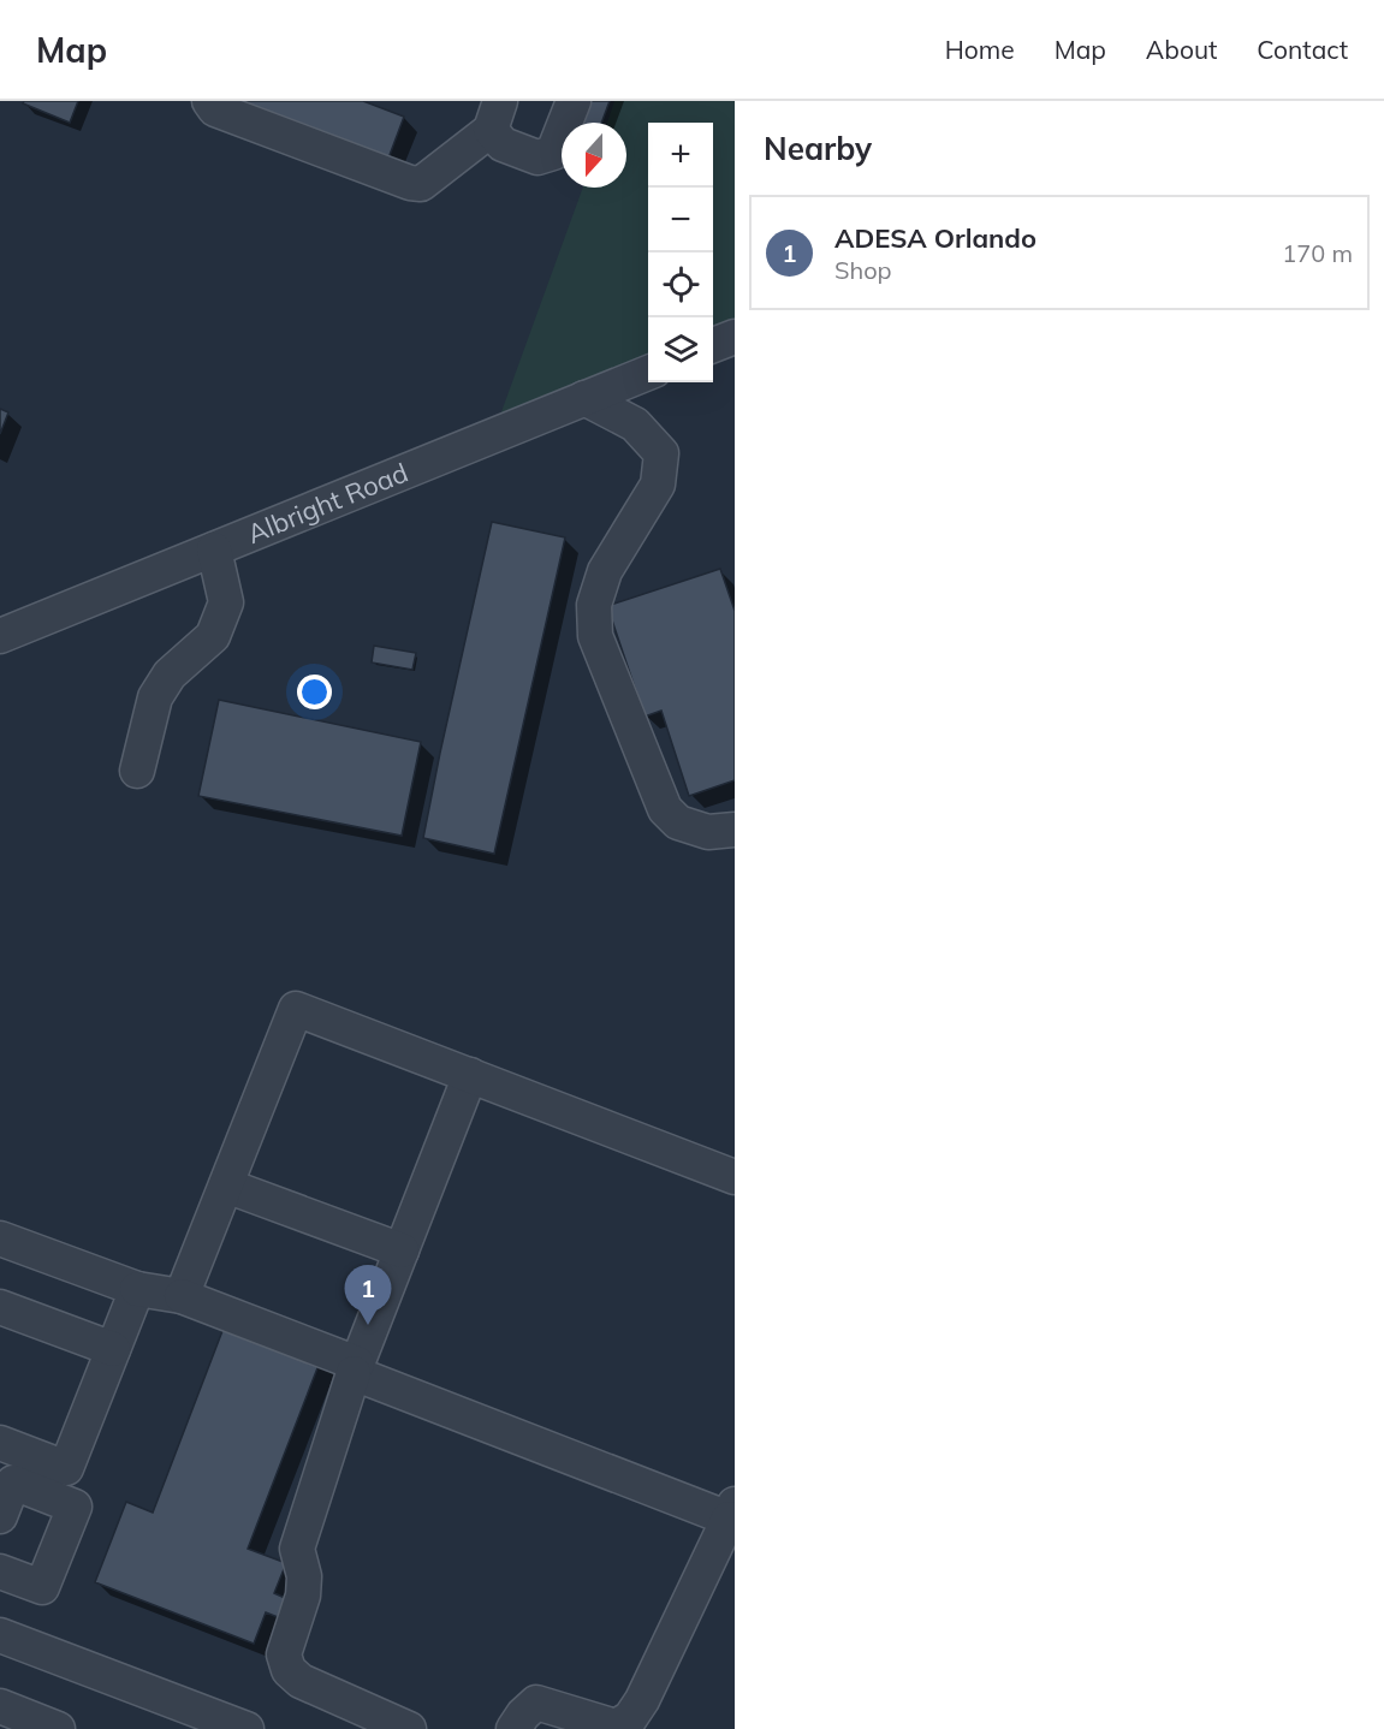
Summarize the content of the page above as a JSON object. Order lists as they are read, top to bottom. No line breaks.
{"streets":{"street":["Albright Road"]},"north":"bottom","page":{"header":"Map","nav":["Home","Map","About","Contact"],"heading":"Nearby","map_buttons":["+","−"],"list":[{"mark":"1","name":"ADESA Orlando","note":"Shop","value":"170 m"}],"pins":"1"}}
